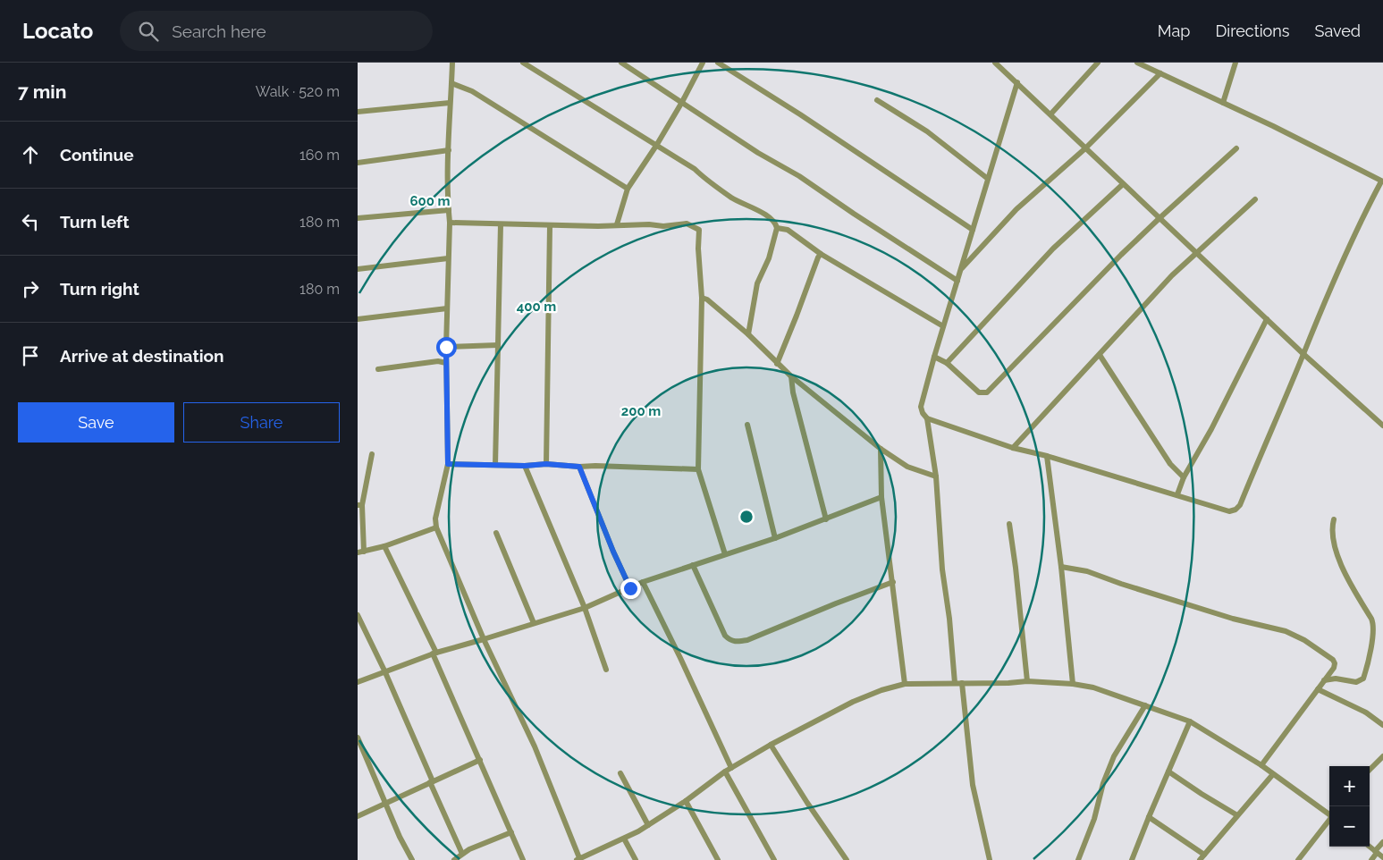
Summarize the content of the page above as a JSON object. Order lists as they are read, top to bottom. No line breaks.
{"page":{"header":"Locato","search":"Search here","nav":["Map","Directions","Saved"],"heading":["7 min","Walk · 520 m"],"list":[["Continue","160 m"],["Turn left","180 m"],["Turn right","180 m"],"Arrive at destination"],"buttons":["Save","Share"],"map_buttons":["+","−"]},"rings":["600 m","400 m","200 m"]}
